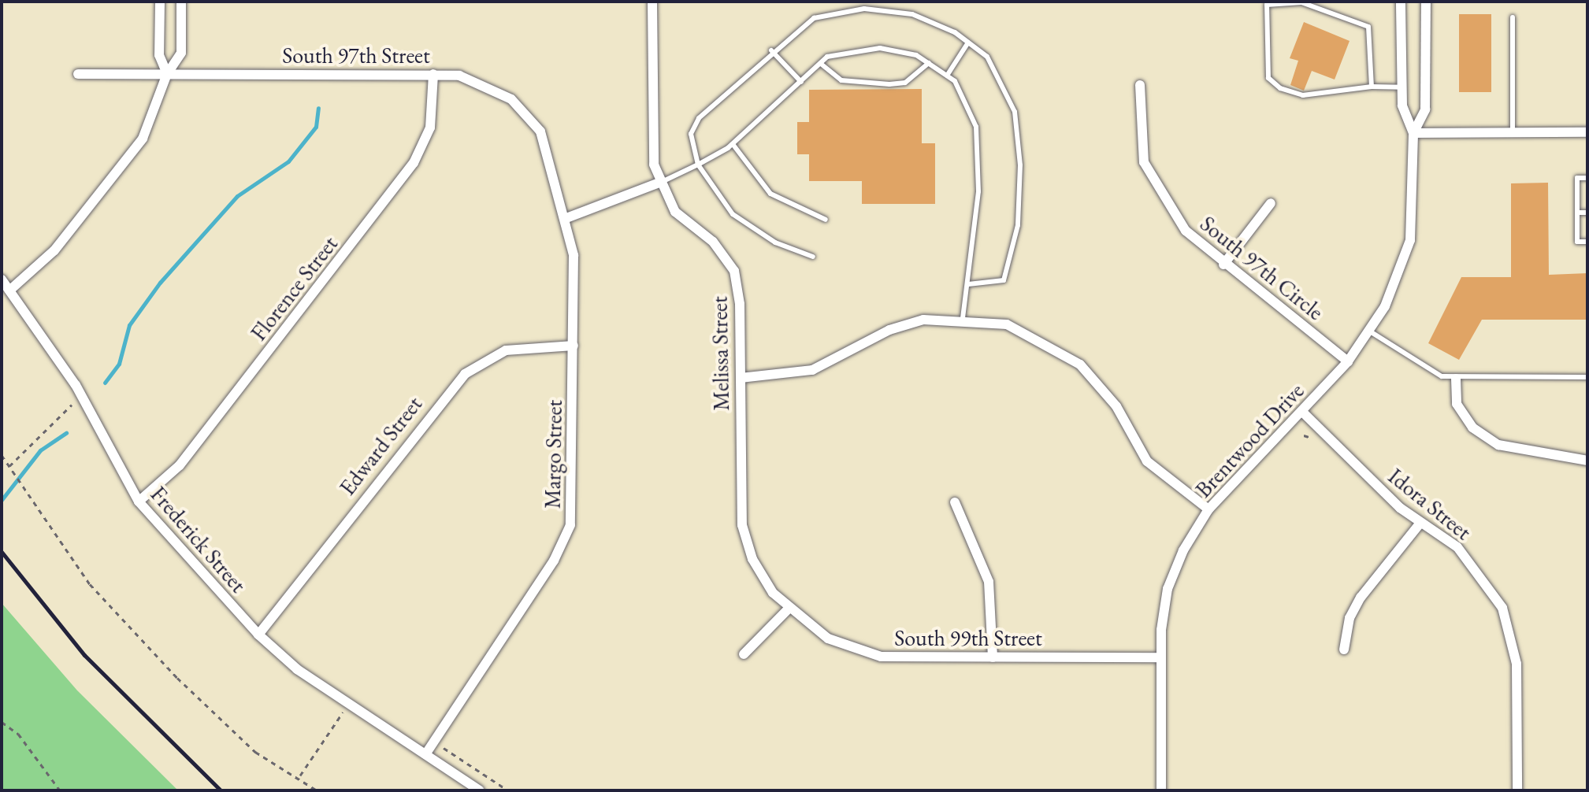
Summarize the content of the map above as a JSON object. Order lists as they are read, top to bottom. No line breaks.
{"streets":{"street":["South 97th Street","South 97th Circle","Florence Street","Melissa Street","Brentwood Drive","Edward Street","Margo Street","Idora Street","Frederick Street","South 99th Street"]},"crossings":[["South 97th Street","Florence Street"],["South 97th Street","Margo Street"],["South 97th Circle","Brentwood Drive"],["Florence Street","Frederick Street"],["Melissa Street","South 99th Street"],["Brentwood Drive","Idora Street"],["Brentwood Drive","South 99th Street"],["Edward Street","Margo Street"],["Edward Street","Frederick Street"],["Margo Street","Frederick Street"]]}
